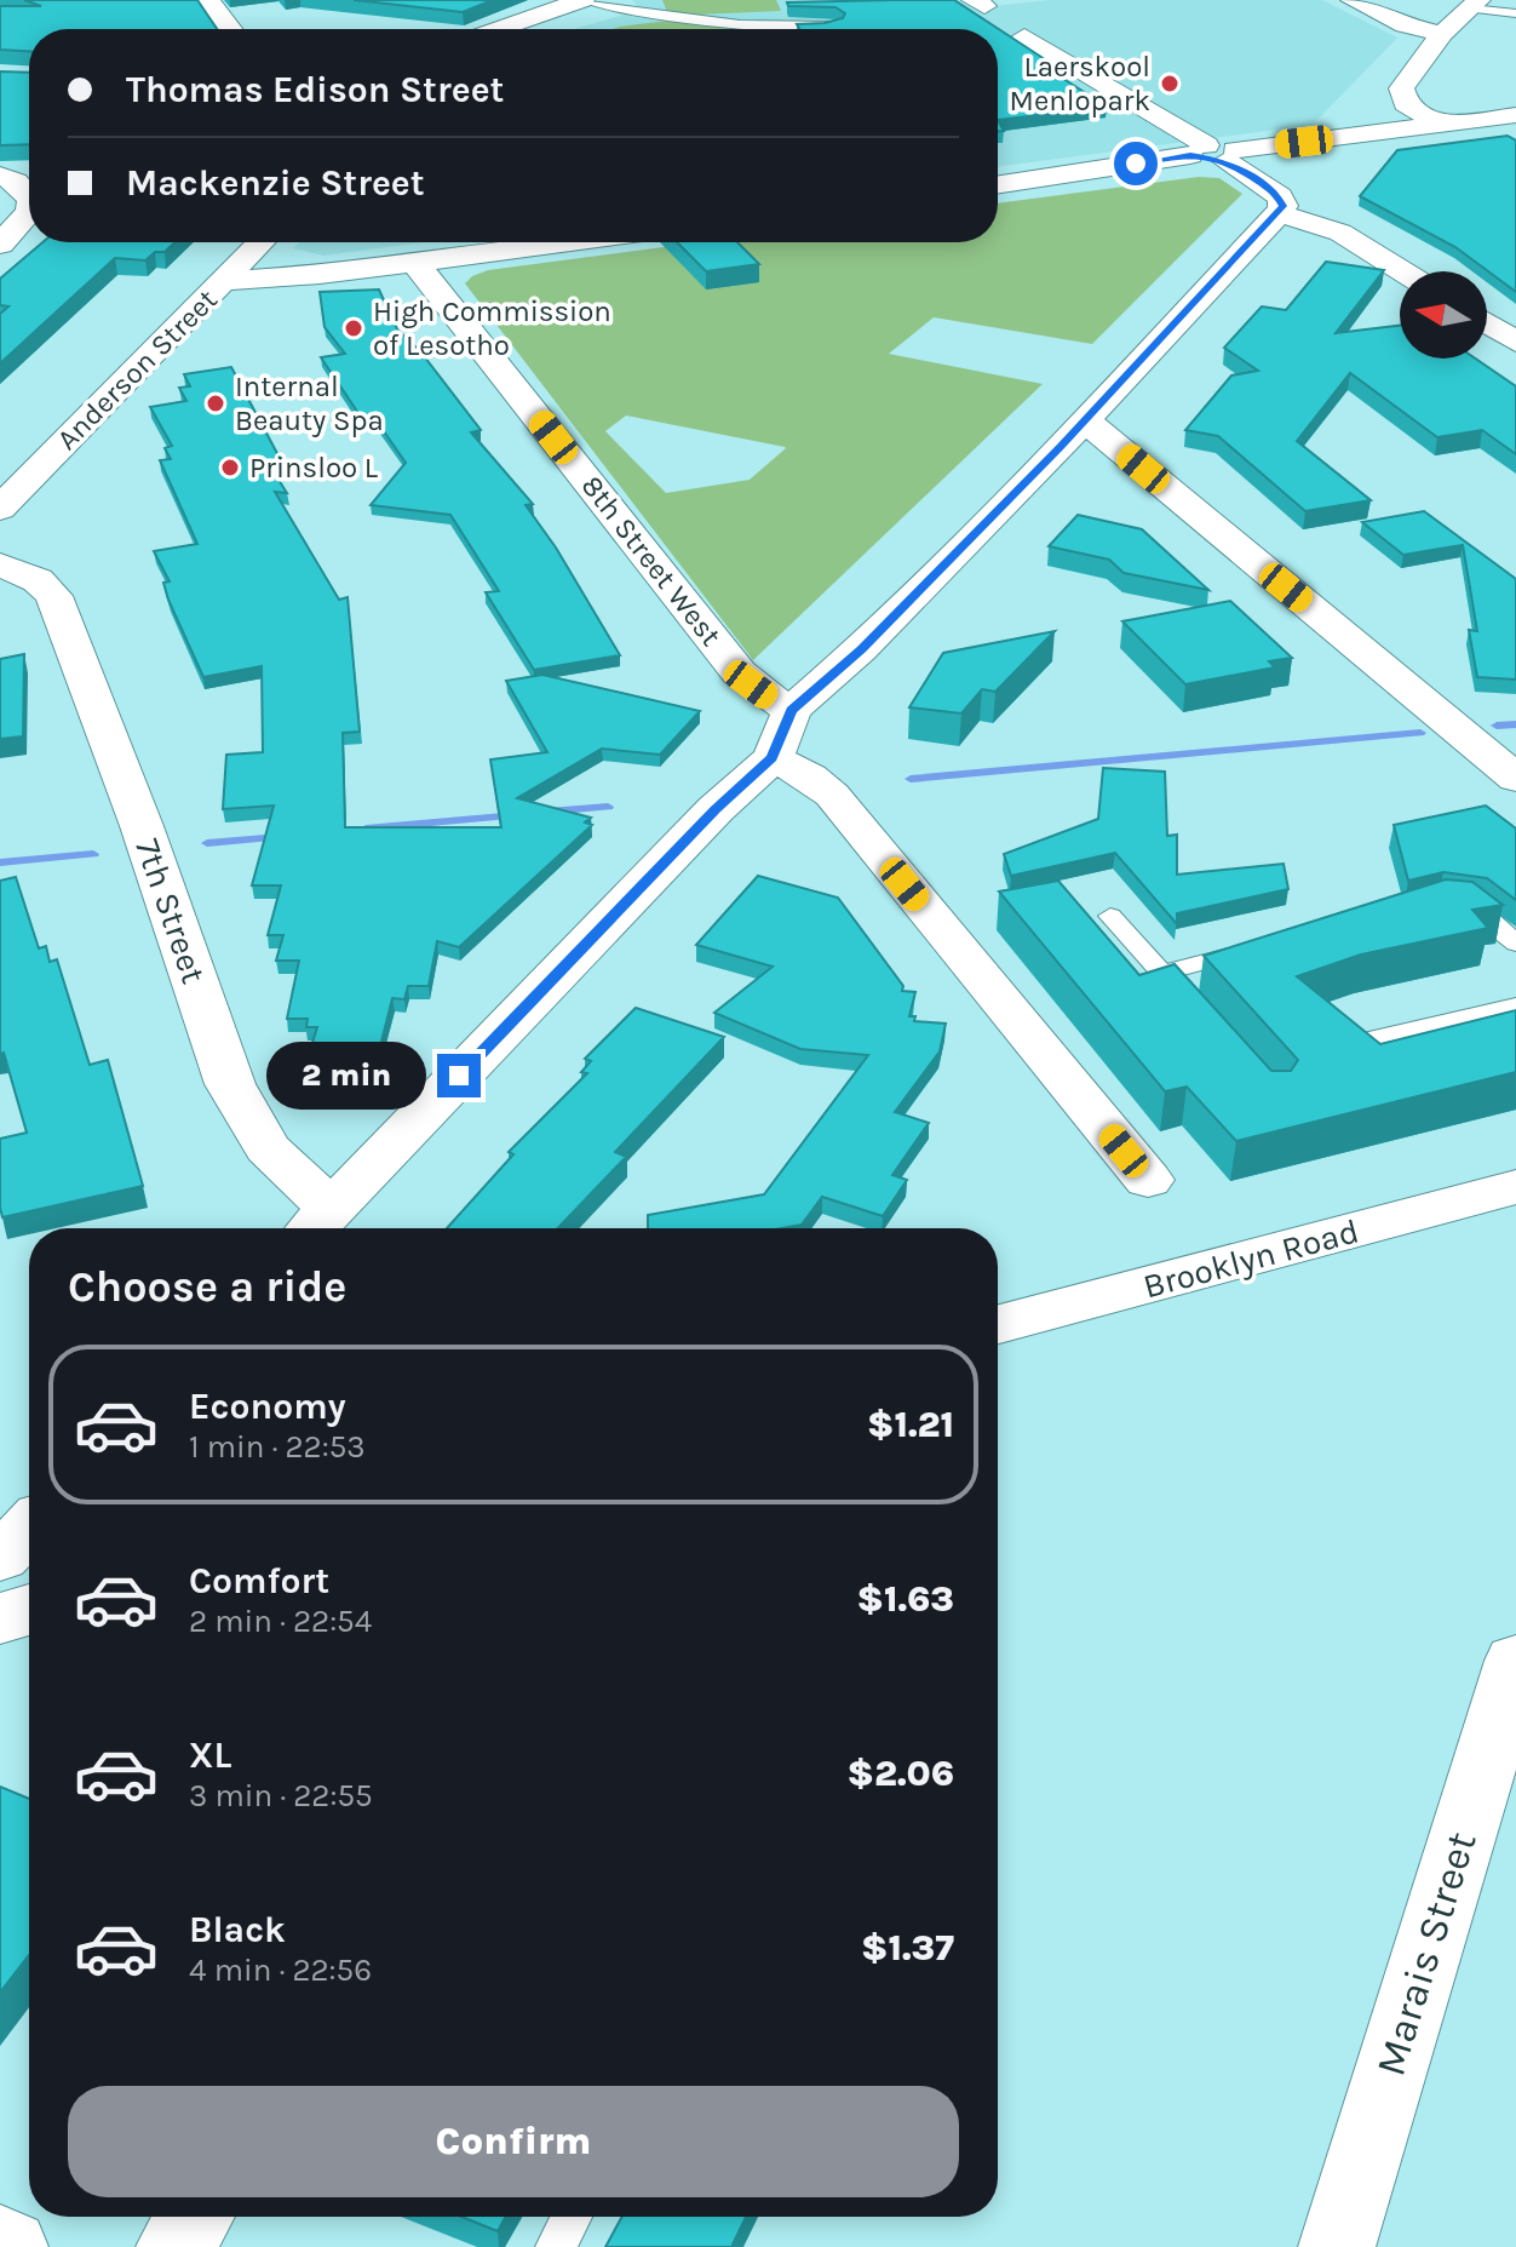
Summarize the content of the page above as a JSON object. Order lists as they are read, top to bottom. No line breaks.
{"streets":{"main road":["Brooklyn Road"],"street":["Anderson Street","8th Street West","7th Street","Marais Street"]},"places":["Laerskool Menlopark","High Commission of Lesotho","Internal Beauty Spa","Prinsloo L"],"north":"left","page":{"banner":["Thomas Edison Street","Mackenzie Street"],"bubble":"2 min","heading":"Choose a ride","list":[{"name":"Economy","note":"1 min · 22:53","value":"$1.21"},{"name":"Comfort","note":"2 min · 22:54","value":"$1.63"},{"name":"XL","note":"3 min · 22:55","value":"$2.06"},{"name":"Black","note":"4 min · 22:56","value":"$1.37"}],"buttons":"Confirm"}}
